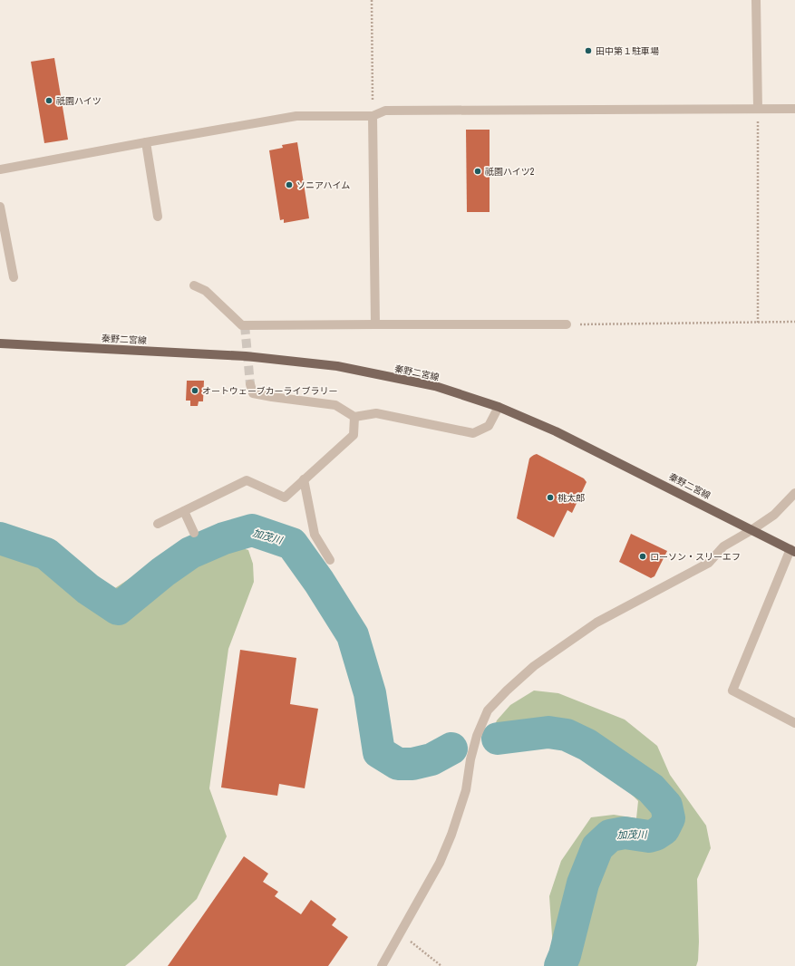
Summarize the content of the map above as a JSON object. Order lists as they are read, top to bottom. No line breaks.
{"streets":{"main road":["秦野二宮線"]},"water":["加茂川"],"places":["田中第１駐車場","祇園ハイツ","祇園ハイツ2","ソニアハイム","オートウェーブカーライブラリー","桃太郎","ローソン・スリーエフ"]}
